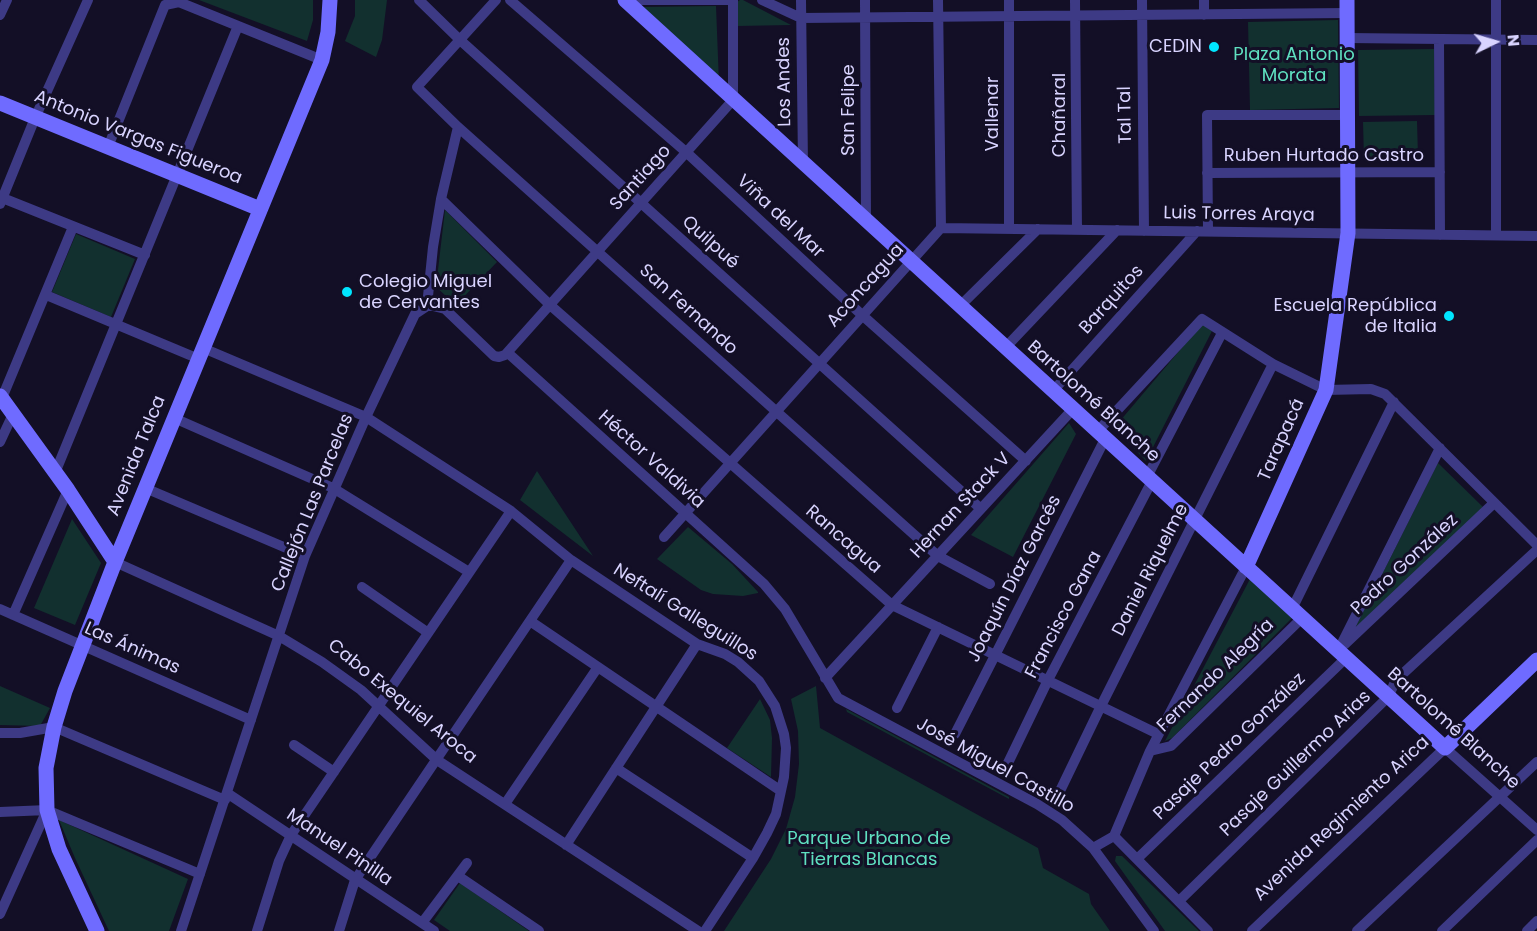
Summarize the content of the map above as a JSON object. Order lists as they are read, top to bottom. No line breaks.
{"streets":{"street":["Los Andes","San Felipe","Vallenar","Chañaral","Tal Tal","Antonio Vargas Figueroa","Ruben Hurtado Castro","Santiago","Luis Torres Araya","Viña del Mar","Quilpué","Aconcagua","Barquitos","San Fernando","Bartolomé Blanche","Tarapacá","Avenida Talca","Héctor Valdivia","Callejón Las Parcelas","Hernan Stack V","Rancagua","Pedro González","Daniel Riquelme","Joaquín Díaz Garcés","Neftalí Galleguillos","Francisco Gana","Las Ánimas","Fernando Alegría","Cabo Exequiel Aroca","Pasaje Pedro González","Pasaje Guillermo Arias","José Miguel Castillo","Avenida Regimiento Arica","Manuel Pinilla"]},"crossings":[["Los Andes","Bartolomé Blanche"],["San Felipe","Bartolomé Blanche"],["Vallenar","Luis Torres Araya"],["Chañaral","Luis Torres Araya"],["Tal Tal","Luis Torres Araya"],["Antonio Vargas Figueroa","Avenida Talca"],["Ruben Hurtado Castro","Tarapacá"],["Santiago","Viña del Mar"],["Santiago","Quilpué"],["Santiago","San Fernando"],["Santiago","Bartolomé Blanche"],["Santiago","Héctor Valdivia"],["Santiago","Rancagua"],["Luis Torres Araya","Aconcagua"],["Luis Torres Araya","Barquitos"],["Luis Torres Araya","Tarapacá"],["Viña del Mar","Aconcagua"],["Viña del Mar","Hernan Stack V"],["Quilpué","Aconcagua"],["Quilpué","San Fernando"],["Quilpué","Hernan Stack V"],["Aconcagua","San Fernando"],["Aconcagua","Bartolomé Blanche"],["Aconcagua","Héctor Valdivia"],["Aconcagua","Rancagua"],["Barquitos","Bartolomé Blanche"],["San Fernando","Hernan Stack V"],["Bartolomé Blanche","Tarapacá"],["Bartolomé Blanche","Hernan Stack V"],["Bartolomé Blanche","Pedro González"],["Bartolomé Blanche","Daniel Riquelme"],["Bartolomé Blanche","Joaquín Díaz Garcés"],["Bartolomé Blanche","Francisco Gana"],["Bartolomé Blanche","Fernando Alegría"],["Bartolomé Blanche","Pasaje Pedro González"],["Bartolomé Blanche","Pasaje Guillermo Arias"],["Bartolomé Blanche","Avenida Regimiento Arica"],["Tarapacá","Rancagua"],["Tarapacá","Fernando Alegría"],["Avenida Talca","Neftalí Galleguillos"],["Avenida Talca","Las Ánimas"],["Avenida Talca","Cabo Exequiel Aroca"],["Avenida Talca","Manuel Pinilla"],["Héctor Valdivia","Callejón Las Parcelas"],["Héctor Valdivia","Hernan Stack V"],["Héctor Valdivia","José Miguel Castillo"],["Callejón Las Parcelas","Neftalí Galleguillos"],["Callejón Las Parcelas","Las Ánimas"],["Callejón Las Parcelas","Cabo Exequiel Aroca"],["Callejón Las Parcelas","Manuel Pinilla"],["Hernan Stack V","Rancagua"],["Hernan Stack V","José Miguel Castillo"],["Rancagua","Daniel Riquelme"],["Rancagua","Joaquín Díaz Garcés"],["Rancagua","Francisco Gana"],["Pedro González","Pasaje Pedro González"],["Joaquín Díaz Garcés","Francisco Gana"]],"parks":["Plaza Antonio Morata","Parque Urbano de Tierras Blancas"],"places":["CEDIN","Colegio Miguel de Cervantes","Escuela República de Italia"],"north":"right"}
